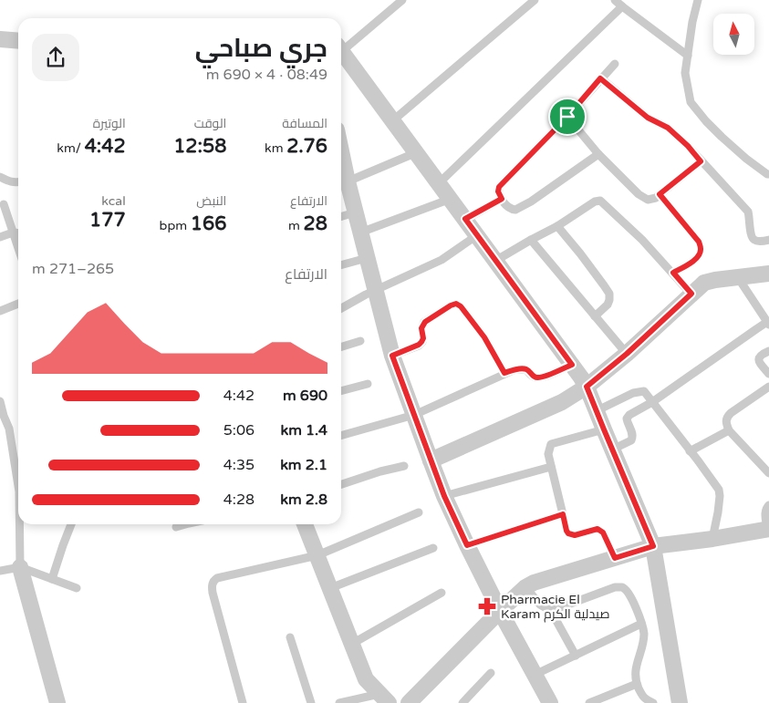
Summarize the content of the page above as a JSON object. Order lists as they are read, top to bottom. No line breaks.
{"places":{"pharmacy":["Pharmacie El Karam صيدلية الكرم"]},"north":"top","page":{"heading":["جري صباحي","08:49 · 4 × 690 m"],"stats":[["المسافة","2.76 km"],["الوقت","12:58"],["الوتيرة","4:42 /km"],["الارتفاع","28 m"],["النبض","166 bpm"],["kcal","177"]],"chart":["الارتفاع","265–271 m"],"list":[{"name":"690 m","note":"4:42"},{"name":"1.4 km","note":"5:06"},{"name":"2.1 km","note":"4:35"},{"name":"2.8 km","note":"4:28"}]}}
